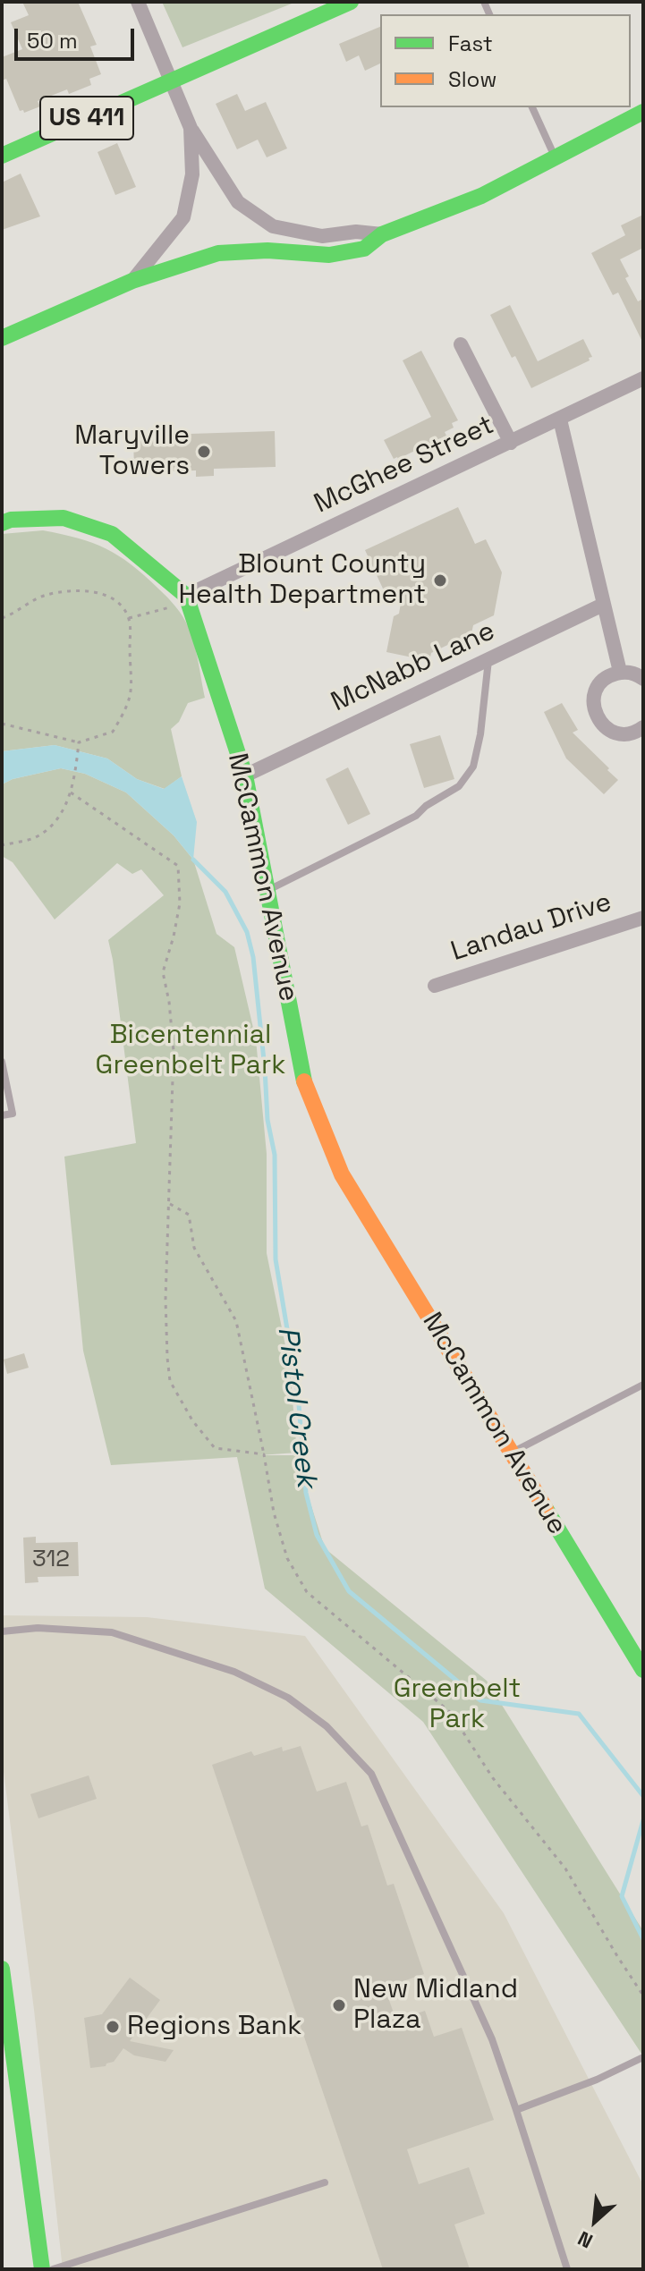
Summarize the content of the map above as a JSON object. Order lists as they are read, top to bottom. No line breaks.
{"streets":{"street":["US 411","McGhee Street","McNabb Lane","McCammon Avenue","Landau Drive"]},"crossings":[["McGhee Street","McCammon Avenue"],["McNabb Lane","McCammon Avenue"]],"water":["Pistol Creek"],"parks":["Bicentennial Greenbelt Park","Greenbelt Park"],"places":["Maryville Towers","Blount County Health Department","New Midland Plaza","Regions Bank"],"house_numbers":["312"],"legend":["Fast","Slow"],"scale_bar":"50 m","north":"bottom left"}
